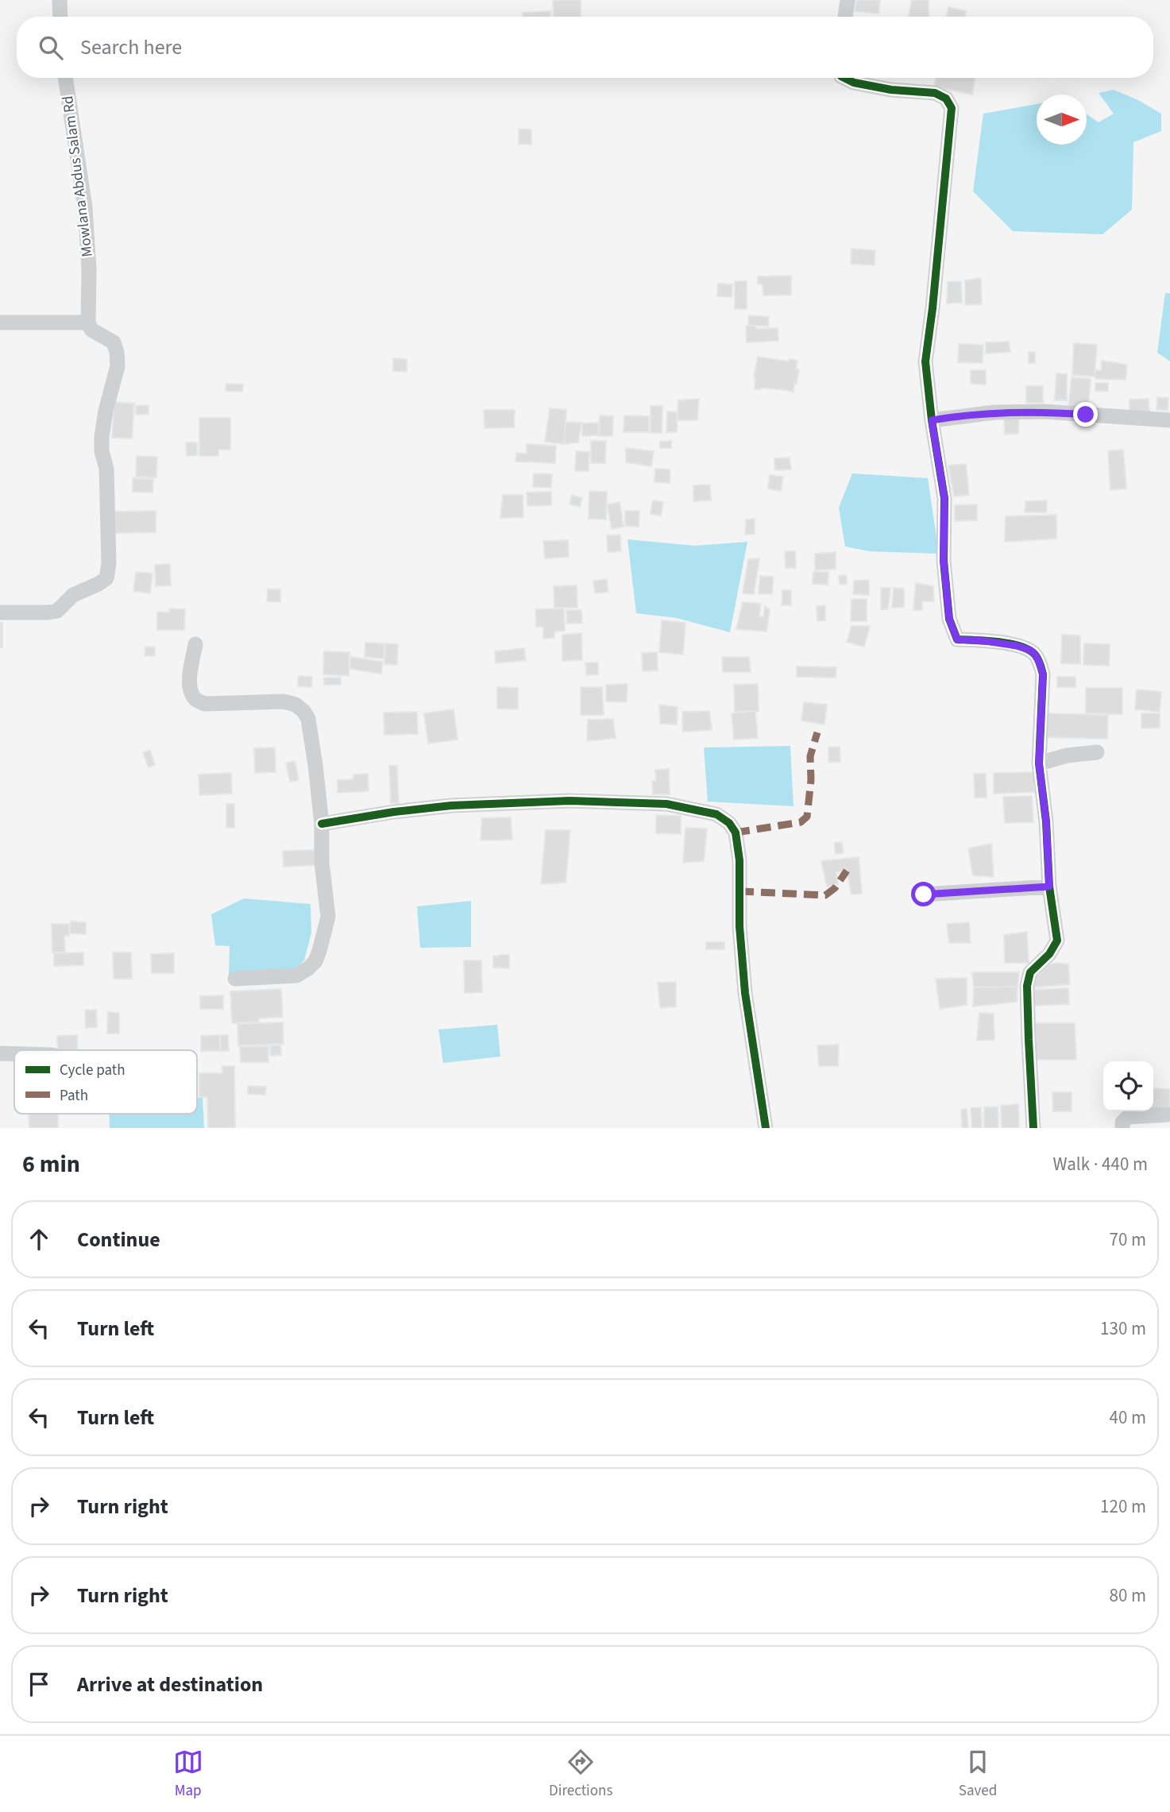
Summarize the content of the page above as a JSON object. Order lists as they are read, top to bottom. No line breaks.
{"streets":{"street":["Mowlana Abdus Salam Rd"]},"legend":["Cycle path","Path"],"north":"right","page":{"search":"Search here","heading":["6 min","Walk · 440 m"],"list":[["Continue","70 m"],["Turn left","130 m"],["Turn left","40 m"],["Turn right","120 m"],["Turn right","80 m"],"Arrive at destination"],"nav":["Map","Directions","Saved"]}}
